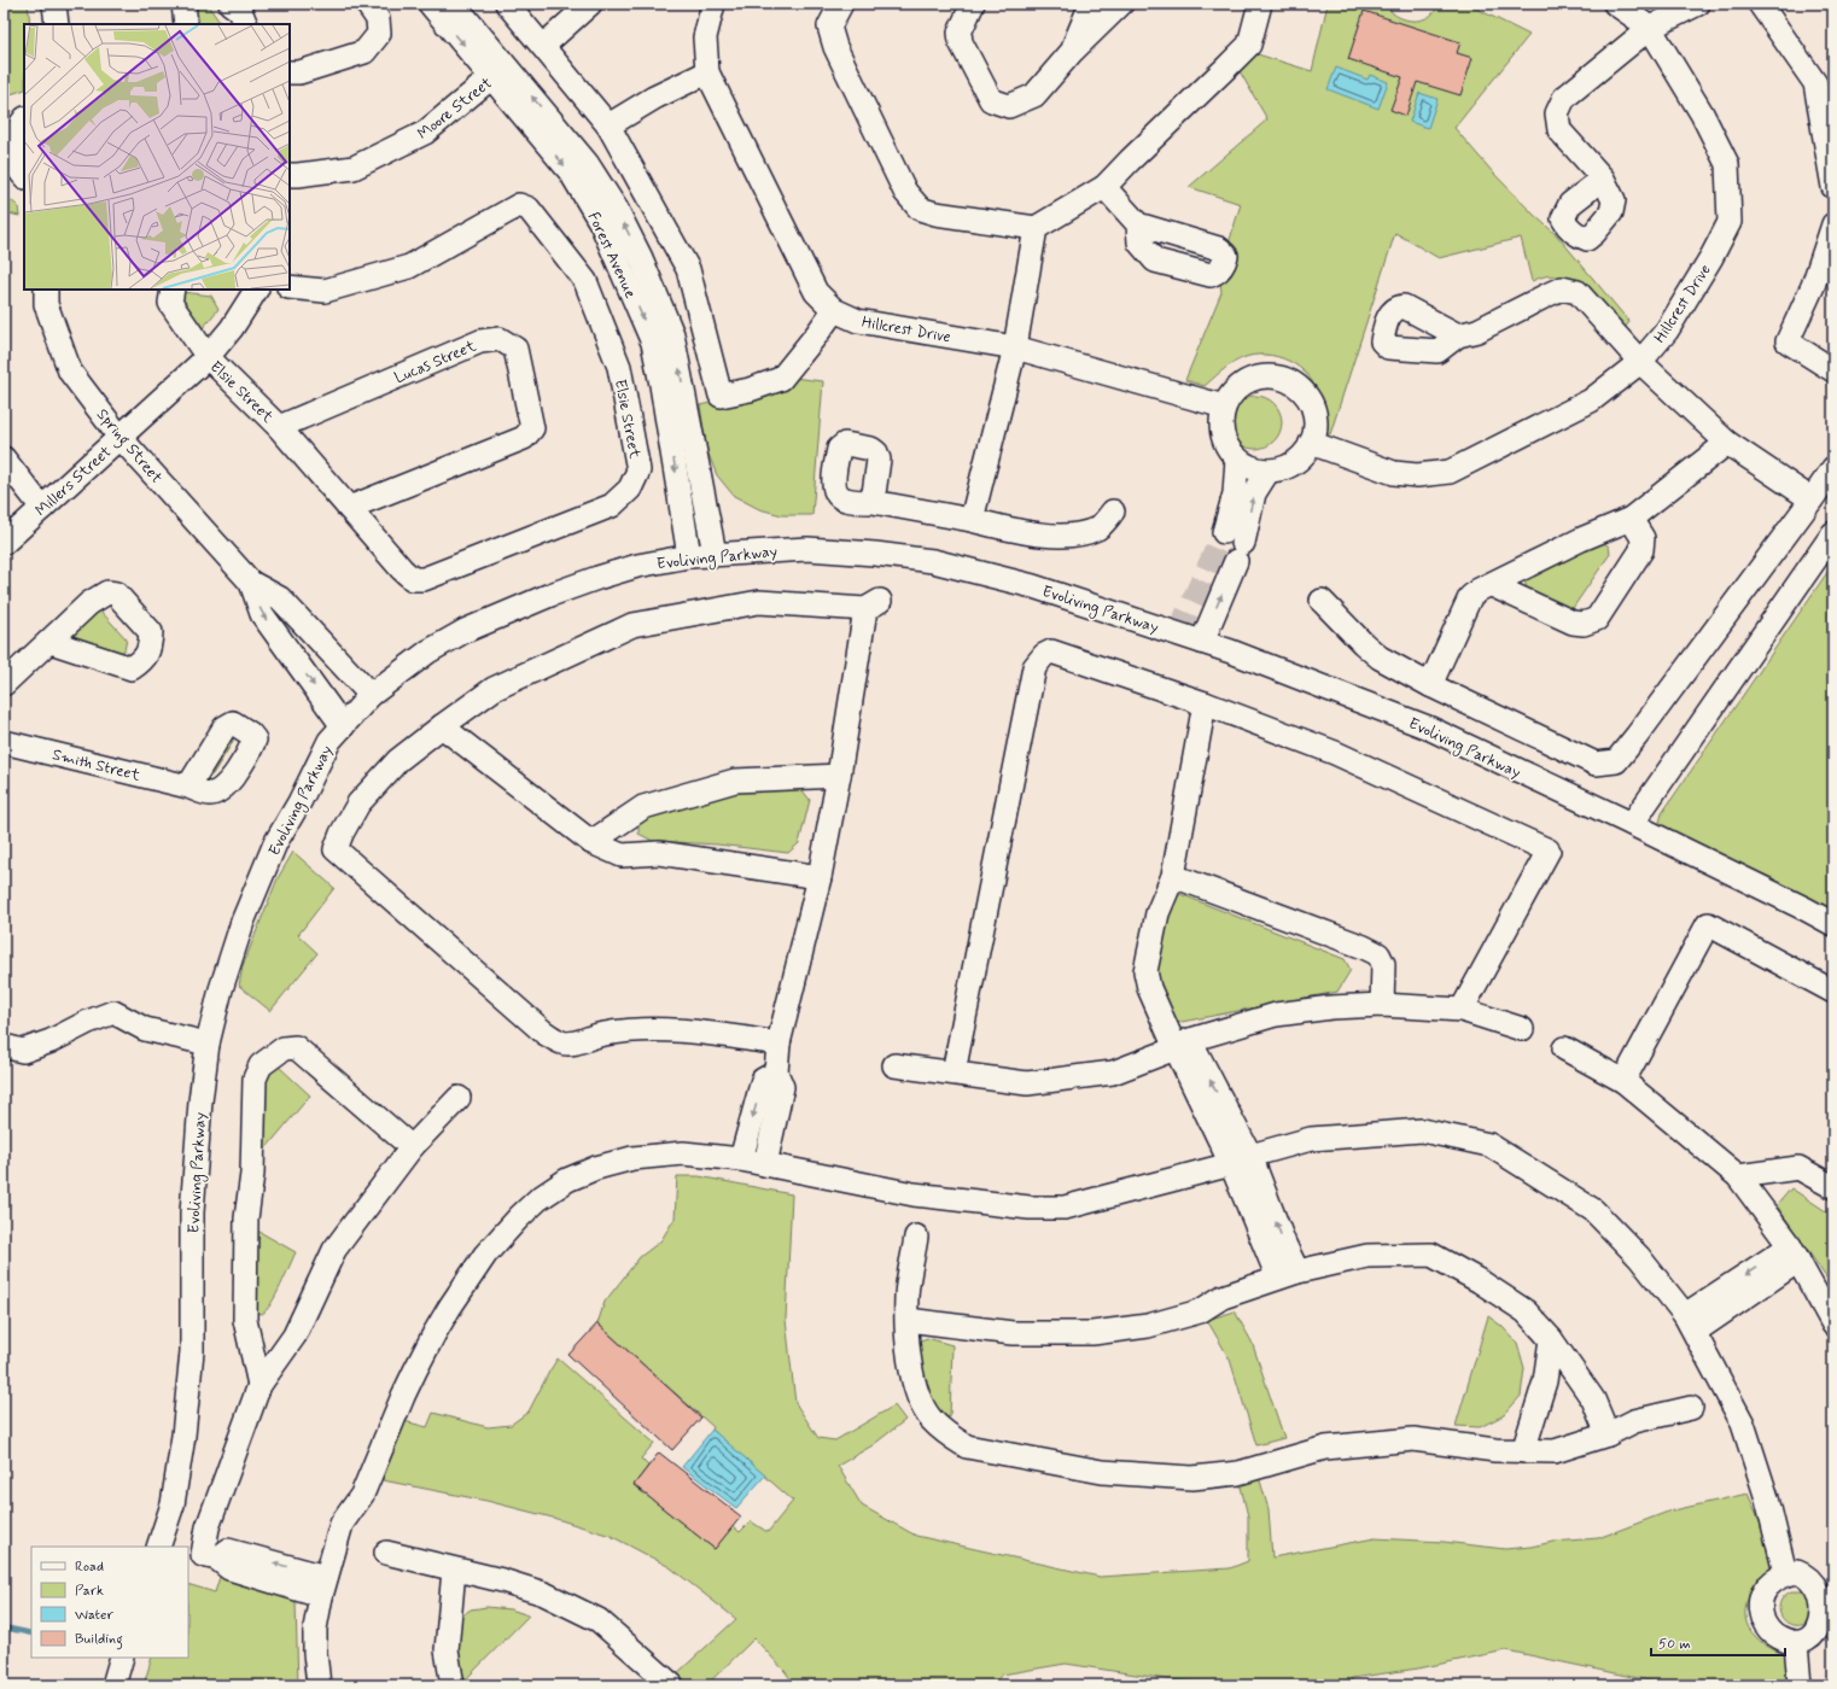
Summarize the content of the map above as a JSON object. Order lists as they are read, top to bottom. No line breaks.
{"streets":{"street":["Moore Street","Forest Avenue","Hillcrest Drive","Lucas Street","Elsie Street","Spring Street","Millers Street","Evoliving Parkway","Smith Street"]},"crossings":[["Moore Street","Forest Avenue"],["Forest Avenue","Evoliving Parkway"],["Lucas Street","Elsie Street"],["Elsie Street","Millers Street"],["Spring Street","Millers Street"],["Spring Street","Evoliving Parkway"]],"legend":["Road","Park","Water","Building"],"scale_bar":"50 m"}
